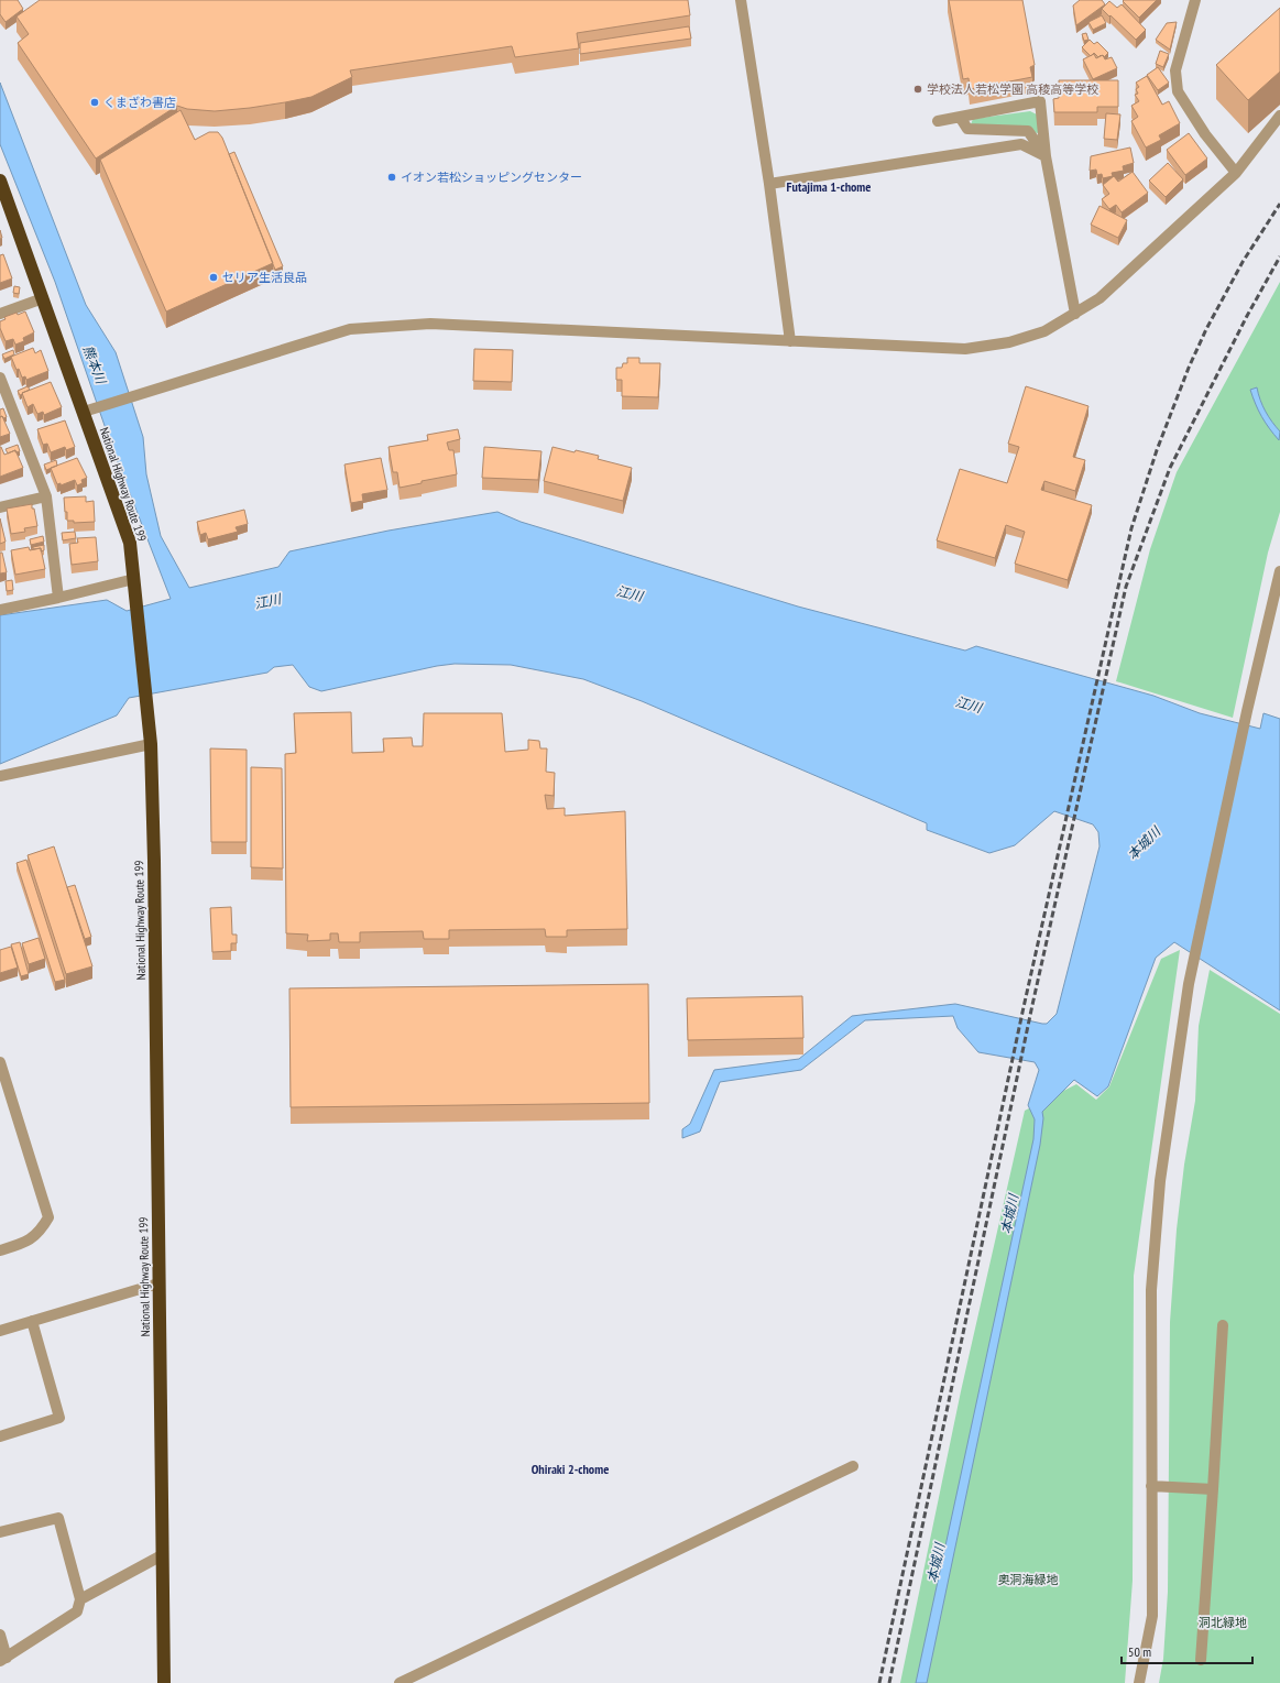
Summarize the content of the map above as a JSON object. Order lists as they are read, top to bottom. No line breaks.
{"streets":{"highway":["National Highway Route 199"]},"districts":["Futajima 1-chome","Ohiraki 2-chome"],"water":["熊本川","江川","本城川"],"parks":["奥洞海緑地","洞北緑地"],"places":["学校法人若松学園 高稜高等学校","くまざわ書店","イオン若松ショッピングセンター","セリア生活良品"],"scale_bar":"50 m"}
